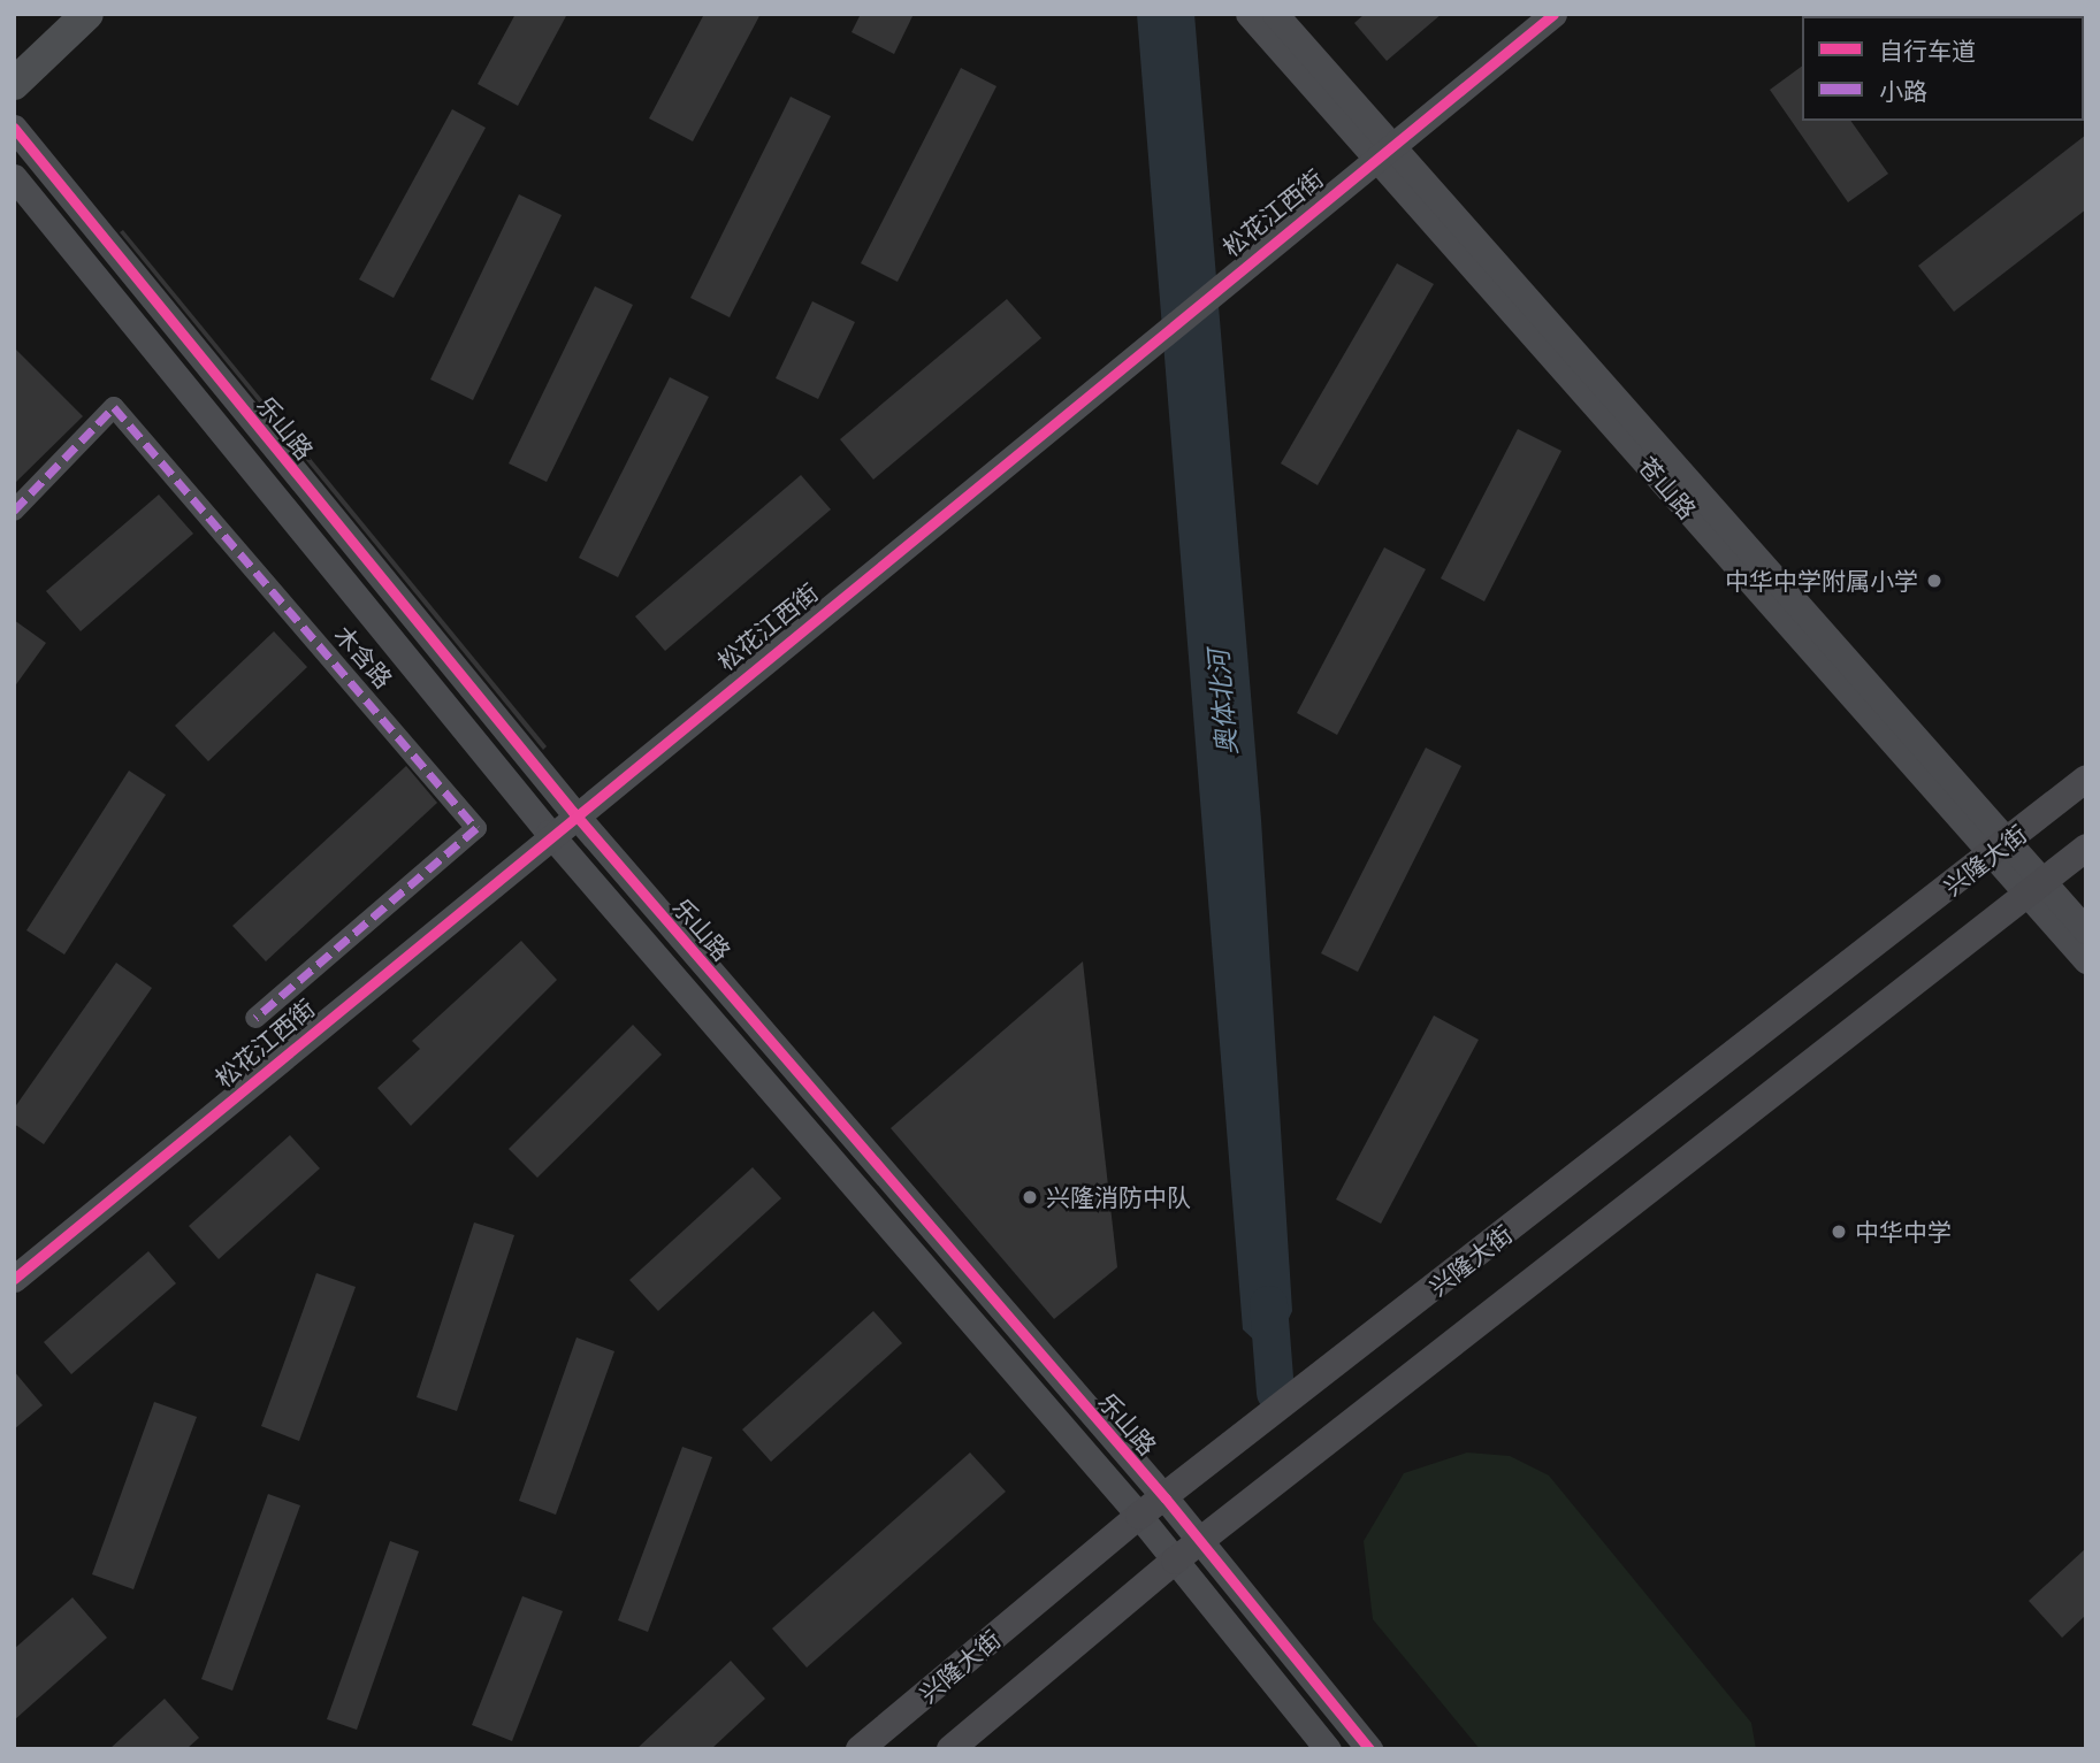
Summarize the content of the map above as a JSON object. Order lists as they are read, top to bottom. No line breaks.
{"streets":{"main road":["兴隆大街"],"street":["松花江西街","乐山路","苍山路","木含路"]},"crossings":[["松花江西街","乐山路"],["松花江西街","苍山路"],["乐山路","兴隆大街"],["苍山路","兴隆大街"]],"water":["奥体北河"],"places":["中华中学附属小学","兴隆消防中队","中华中学"],"legend":["自行车道","小路"]}
